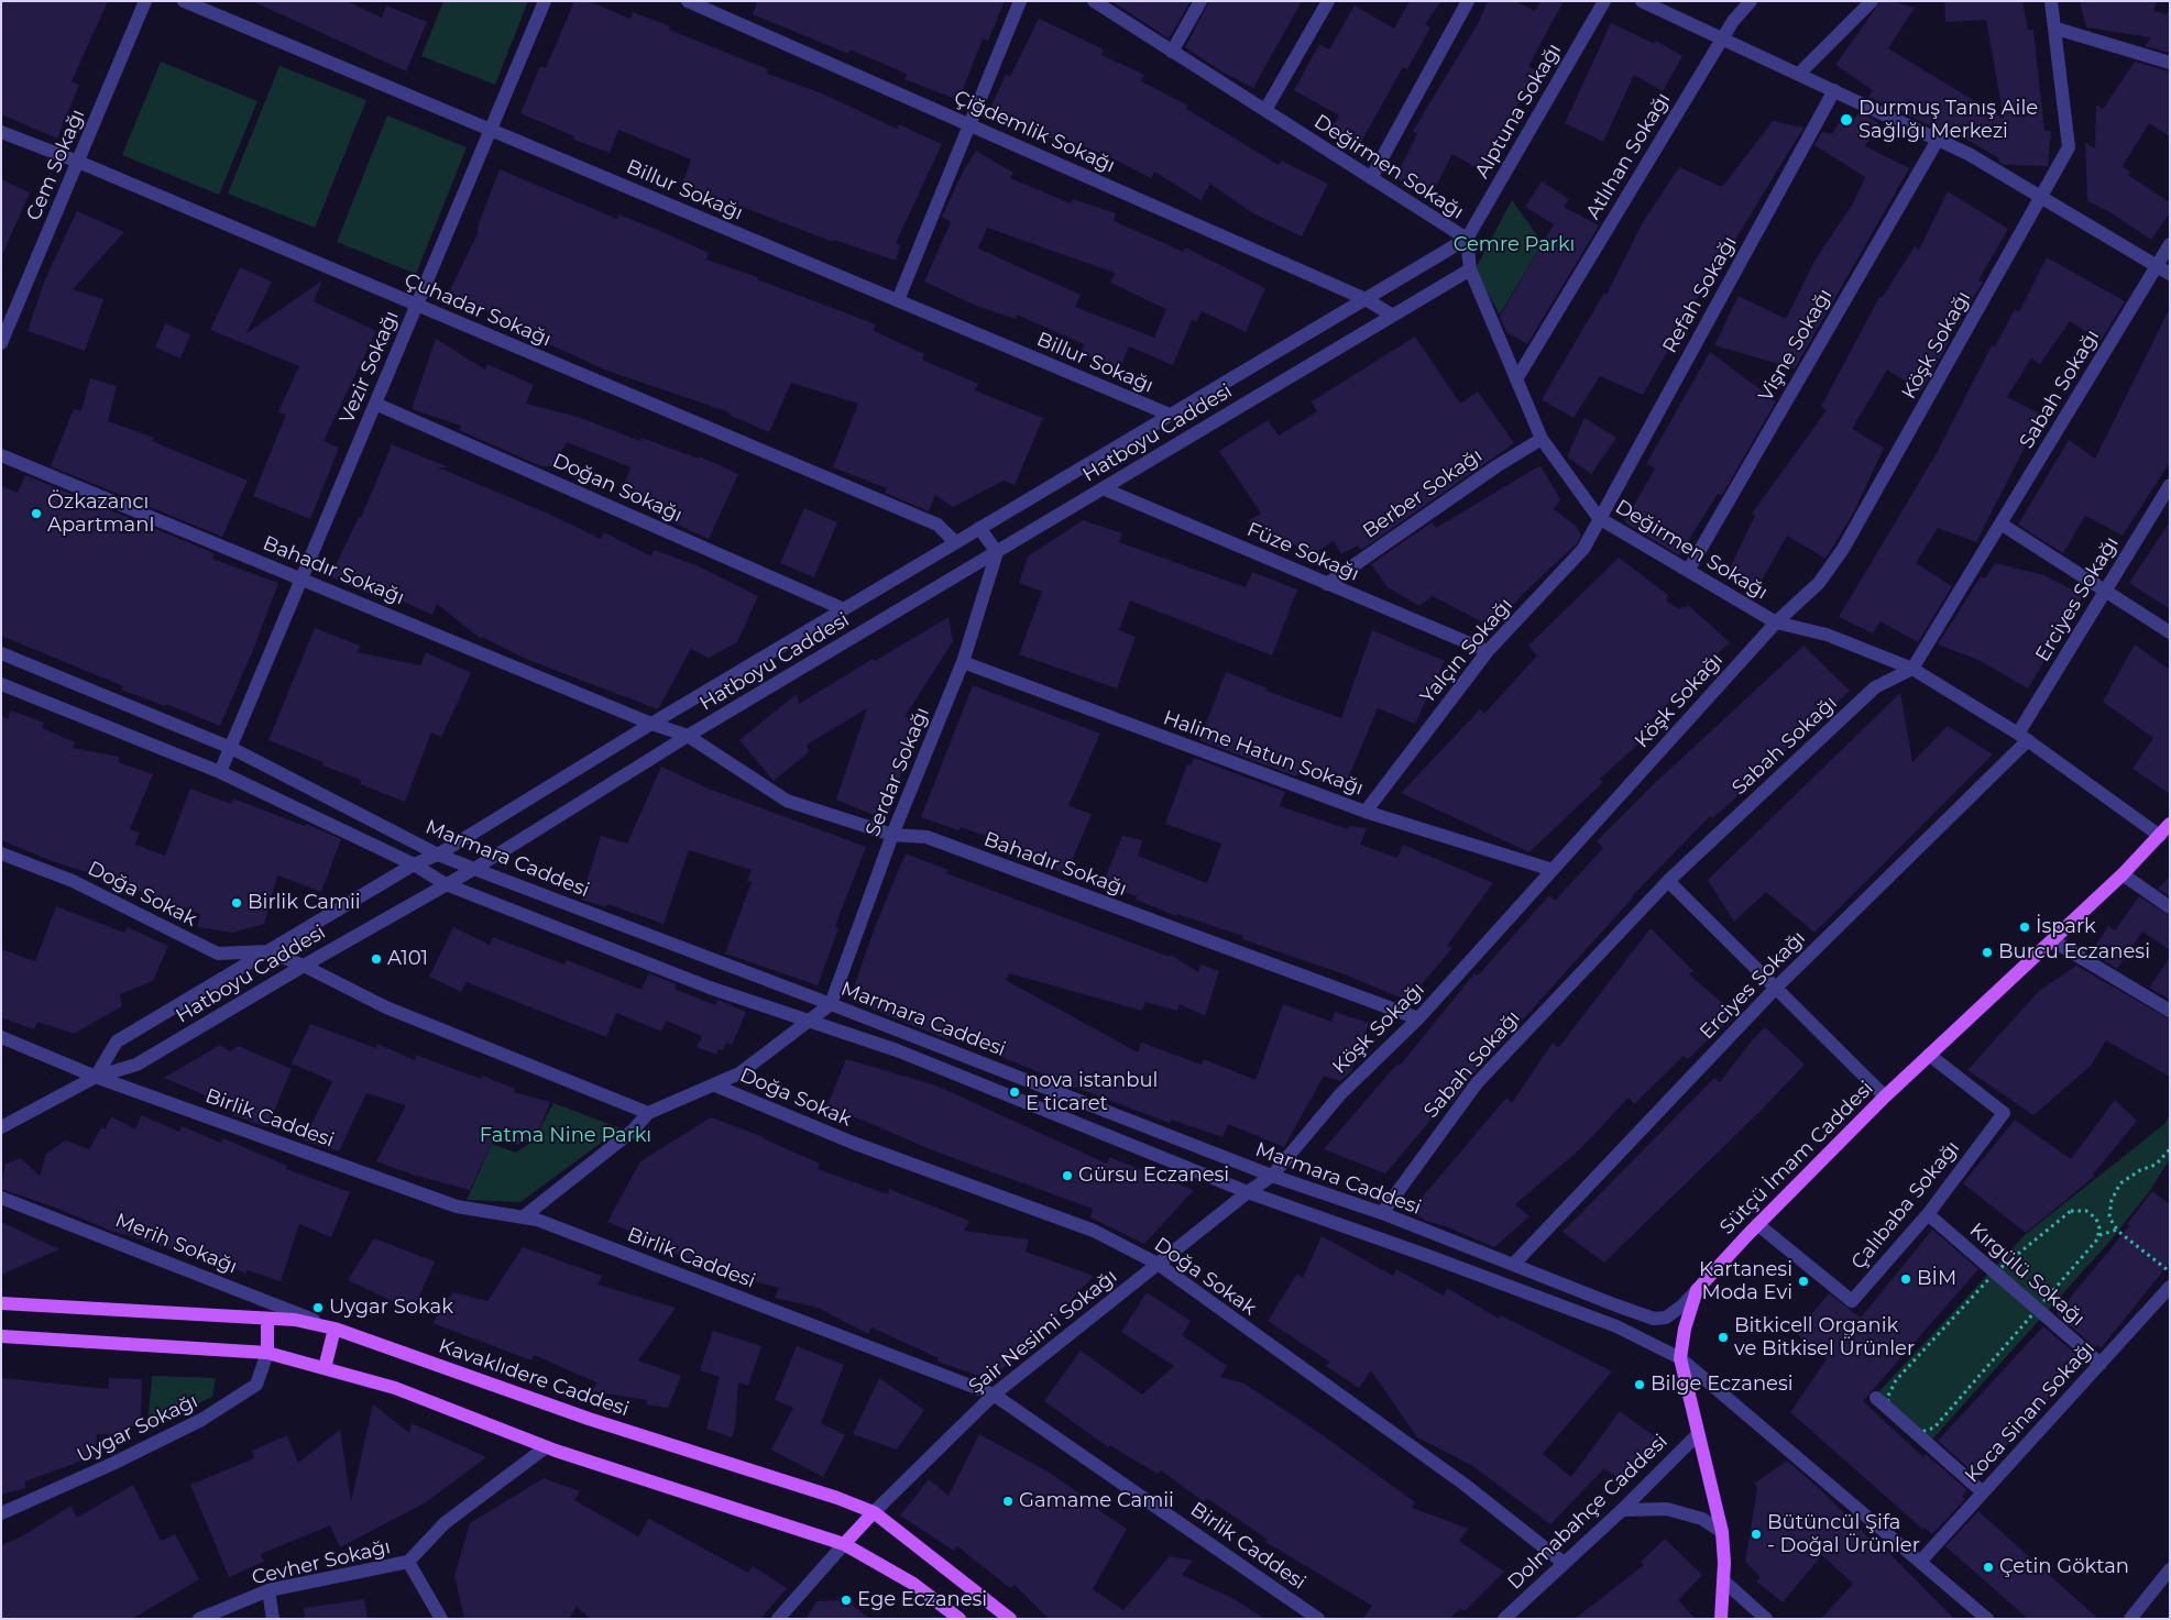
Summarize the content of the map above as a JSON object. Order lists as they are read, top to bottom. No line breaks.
{"streets":{"main road":["Sütçü İmam Caddesi","Kavaklıdere Caddesi"],"street":["Alptuna Sokağı","Çiğdemlik Sokağı","Atlıhan Sokağı","Cem Sokağı","Değirmen Sokağı","Billur Sokağı","Refah Sokağı","Çuhadar Sokağı","Vişne Sokağı","Köşk Sokağı","Vezir Sokağı","Sabah Sokağı","Hatboyu Caddesi","Doğan Sokağı","Berber Sokağı","Füze Sokağı","Bahadır Sokağı","Erciyes Sokağı","Yalçın Sokağı","Halime Hatun Sokağı","Serdar Sokağı","Marmara Caddesi","Doğa Sokak","Birlik Caddesi","Çalıbaba Sokağı","Merih Sokağı","Kırgülü Sokağı","Şair Nesimi Sokağı","Koca Sinan Sokağı","Uygar Sokağı","Dolmabahçe Caddesi","Cevher Sokağı"]},"crossings":[["Alptuna Sokağı","Değirmen Sokağı"],["Alptuna Sokağı","Hatboyu Caddesi"],["Çiğdemlik Sokağı","Hatboyu Caddesi"],["Atlıhan Sokağı","Değirmen Sokağı"],["Cem Sokağı","Çuhadar Sokağı"],["Değirmen Sokağı","Refah Sokağı"],["Değirmen Sokağı","Vişne Sokağı"],["Değirmen Sokağı","Köşk Sokağı"],["Değirmen Sokağı","Sabah Sokağı"],["Değirmen Sokağı","Hatboyu Caddesi"],["Değirmen Sokağı","Berber Sokağı"],["Değirmen Sokağı","Erciyes Sokağı"],["Değirmen Sokağı","Yalçın Sokağı"],["Değirmen Sokağı","Sütçü İmam Caddesi"],["Billur Sokağı","Vezir Sokağı"],["Billur Sokağı","Hatboyu Caddesi"],["Refah Sokağı","Yalçın Sokağı"],["Çuhadar Sokağı","Vezir Sokağı"],["Çuhadar Sokağı","Hatboyu Caddesi"],["Köşk Sokağı","Bahadır Sokağı"],["Köşk Sokağı","Halime Hatun Sokağı"],["Köşk Sokağı","Marmara Caddesi"],["Köşk Sokağı","Şair Nesimi Sokağı"],["Vezir Sokağı","Doğan Sokağı"],["Vezir Sokağı","Bahadır Sokağı"],["Vezir Sokağı","Marmara Caddesi"],["Sabah Sokağı","Marmara Caddesi"],["Hatboyu Caddesi","Doğan Sokağı"],["Hatboyu Caddesi","Füze Sokağı"],["Hatboyu Caddesi","Bahadır Sokağı"],["Hatboyu Caddesi","Serdar Sokağı"],["Hatboyu Caddesi","Marmara Caddesi"],["Hatboyu Caddesi","Doğa Sokak"],["Hatboyu Caddesi","Birlik Caddesi"],["Berber Sokağı","Füze Sokağı"],["Füze Sokağı","Yalçın Sokağı"],["Bahadır Sokağı","Serdar Sokağı"],["Erciyes Sokağı","Marmara Caddesi"],["Yalçın Sokağı","Halime Hatun Sokağı"],["Halime Hatun Sokağı","Serdar Sokağı"],["Serdar Sokağı","Marmara Caddesi"],["Marmara Caddesi","Sütçü İmam Caddesi"],["Marmara Caddesi","Şair Nesimi Sokağı"],["Marmara Caddesi","Koca Sinan Sokağı"],["Doğa Sokak","Şair Nesimi Sokağı"],["Doğa Sokak","Dolmabahçe Caddesi"],["Birlik Caddesi","Şair Nesimi Sokağı"],["Sütçü İmam Caddesi","Çalıbaba Sokağı"],["Sütçü İmam Caddesi","Dolmabahçe Caddesi"],["Çalıbaba Sokağı","Kırgülü Sokağı"],["Merih Sokağı","Kavaklıdere Caddesi"],["Kırgülü Sokağı","Koca Sinan Sokağı"],["Şair Nesimi Sokağı","Kavaklıdere Caddesi"]],"parks":["Cemre Parkı","Fatma Nine Parkı"],"places":["Durmuş Tanış Aile Sağlığı Merkezi","Özkazancı ApartmanI","Birlik Camii","İspark","Burcu Eczanesi","A101","nova istanbul E ticaret","Gürsu Eczanesi","BİM","Kartanesi Moda Evi","Uygar Sokak","Bitkicell Organik ve Bitkisel Ürünler","Bilge Eczanesi","Gamame Camii","Bütüncül Şifa - Doğal Ürünler","Çetin Göktan","Ege Eczanesi"]}
